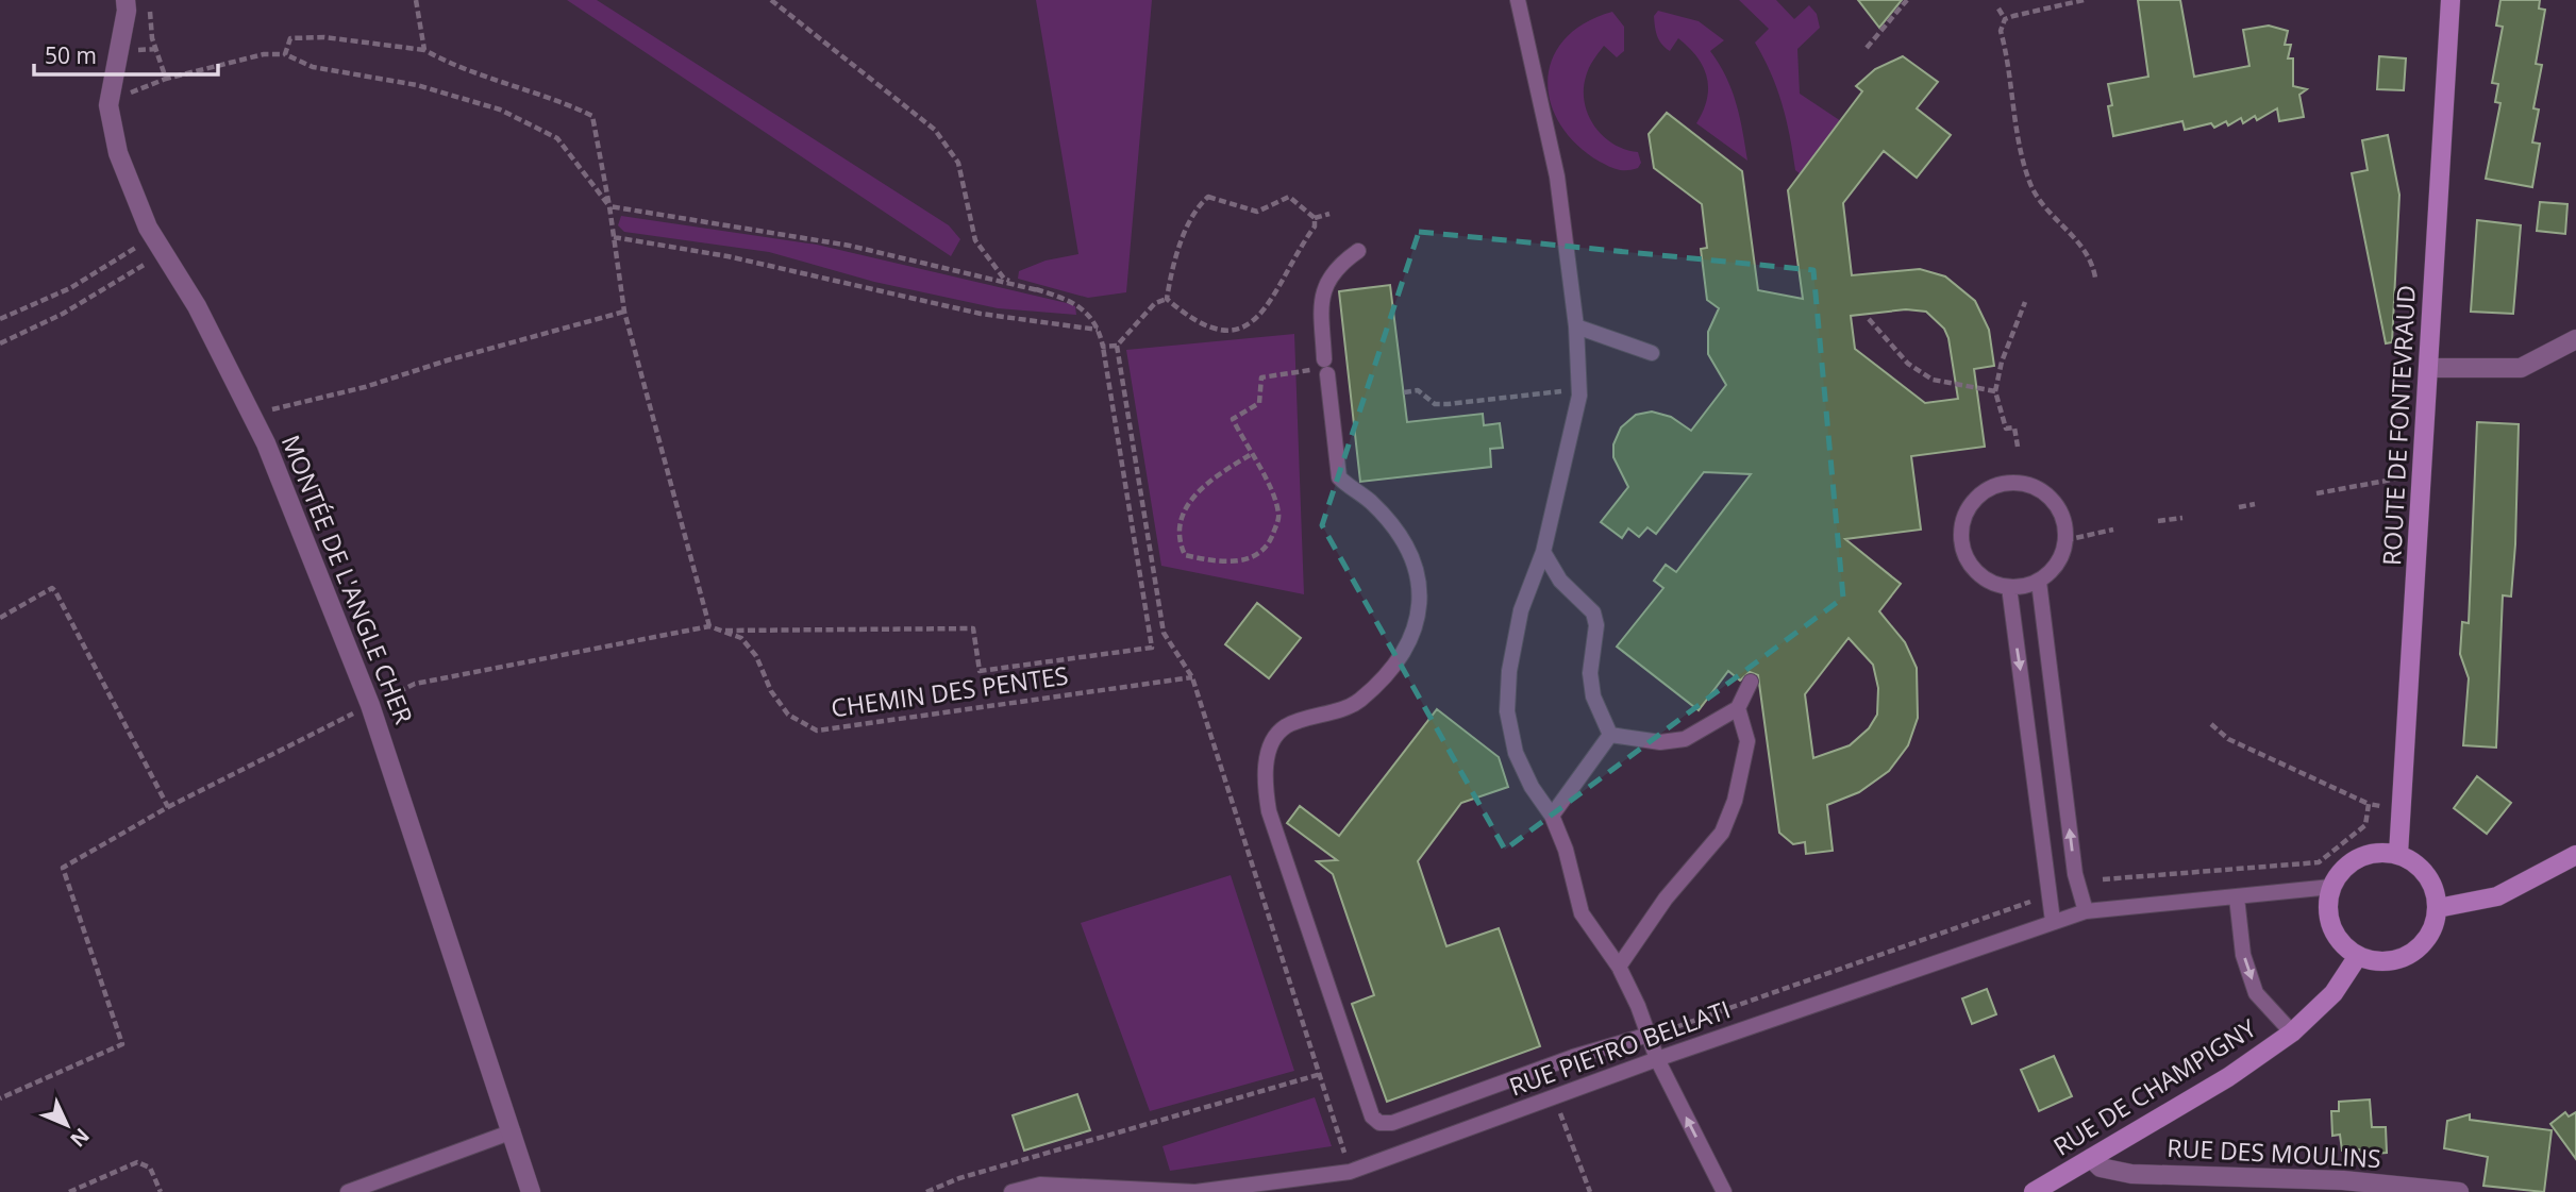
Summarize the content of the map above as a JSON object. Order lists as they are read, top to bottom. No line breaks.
{"streets":{"street":["ROUTE DE FONTEVRAUD","MONTÉE DE L'ANGLE CHER","RUE DE CHAMPIGNY","RUE DES MOULINS"],"lane":["RUE PIETRO BELLATI"],"path":["CHEMIN DES PENTES"]},"crossings":[["ROUTE DE FONTEVRAUD","RUE PIETRO BELLATI"],["ROUTE DE FONTEVRAUD","RUE DE CHAMPIGNY"],["RUE PIETRO BELLATI","RUE DE CHAMPIGNY"],["RUE DE CHAMPIGNY","RUE DES MOULINS"]],"scale_bar":"50 m","north":"bottom right"}
